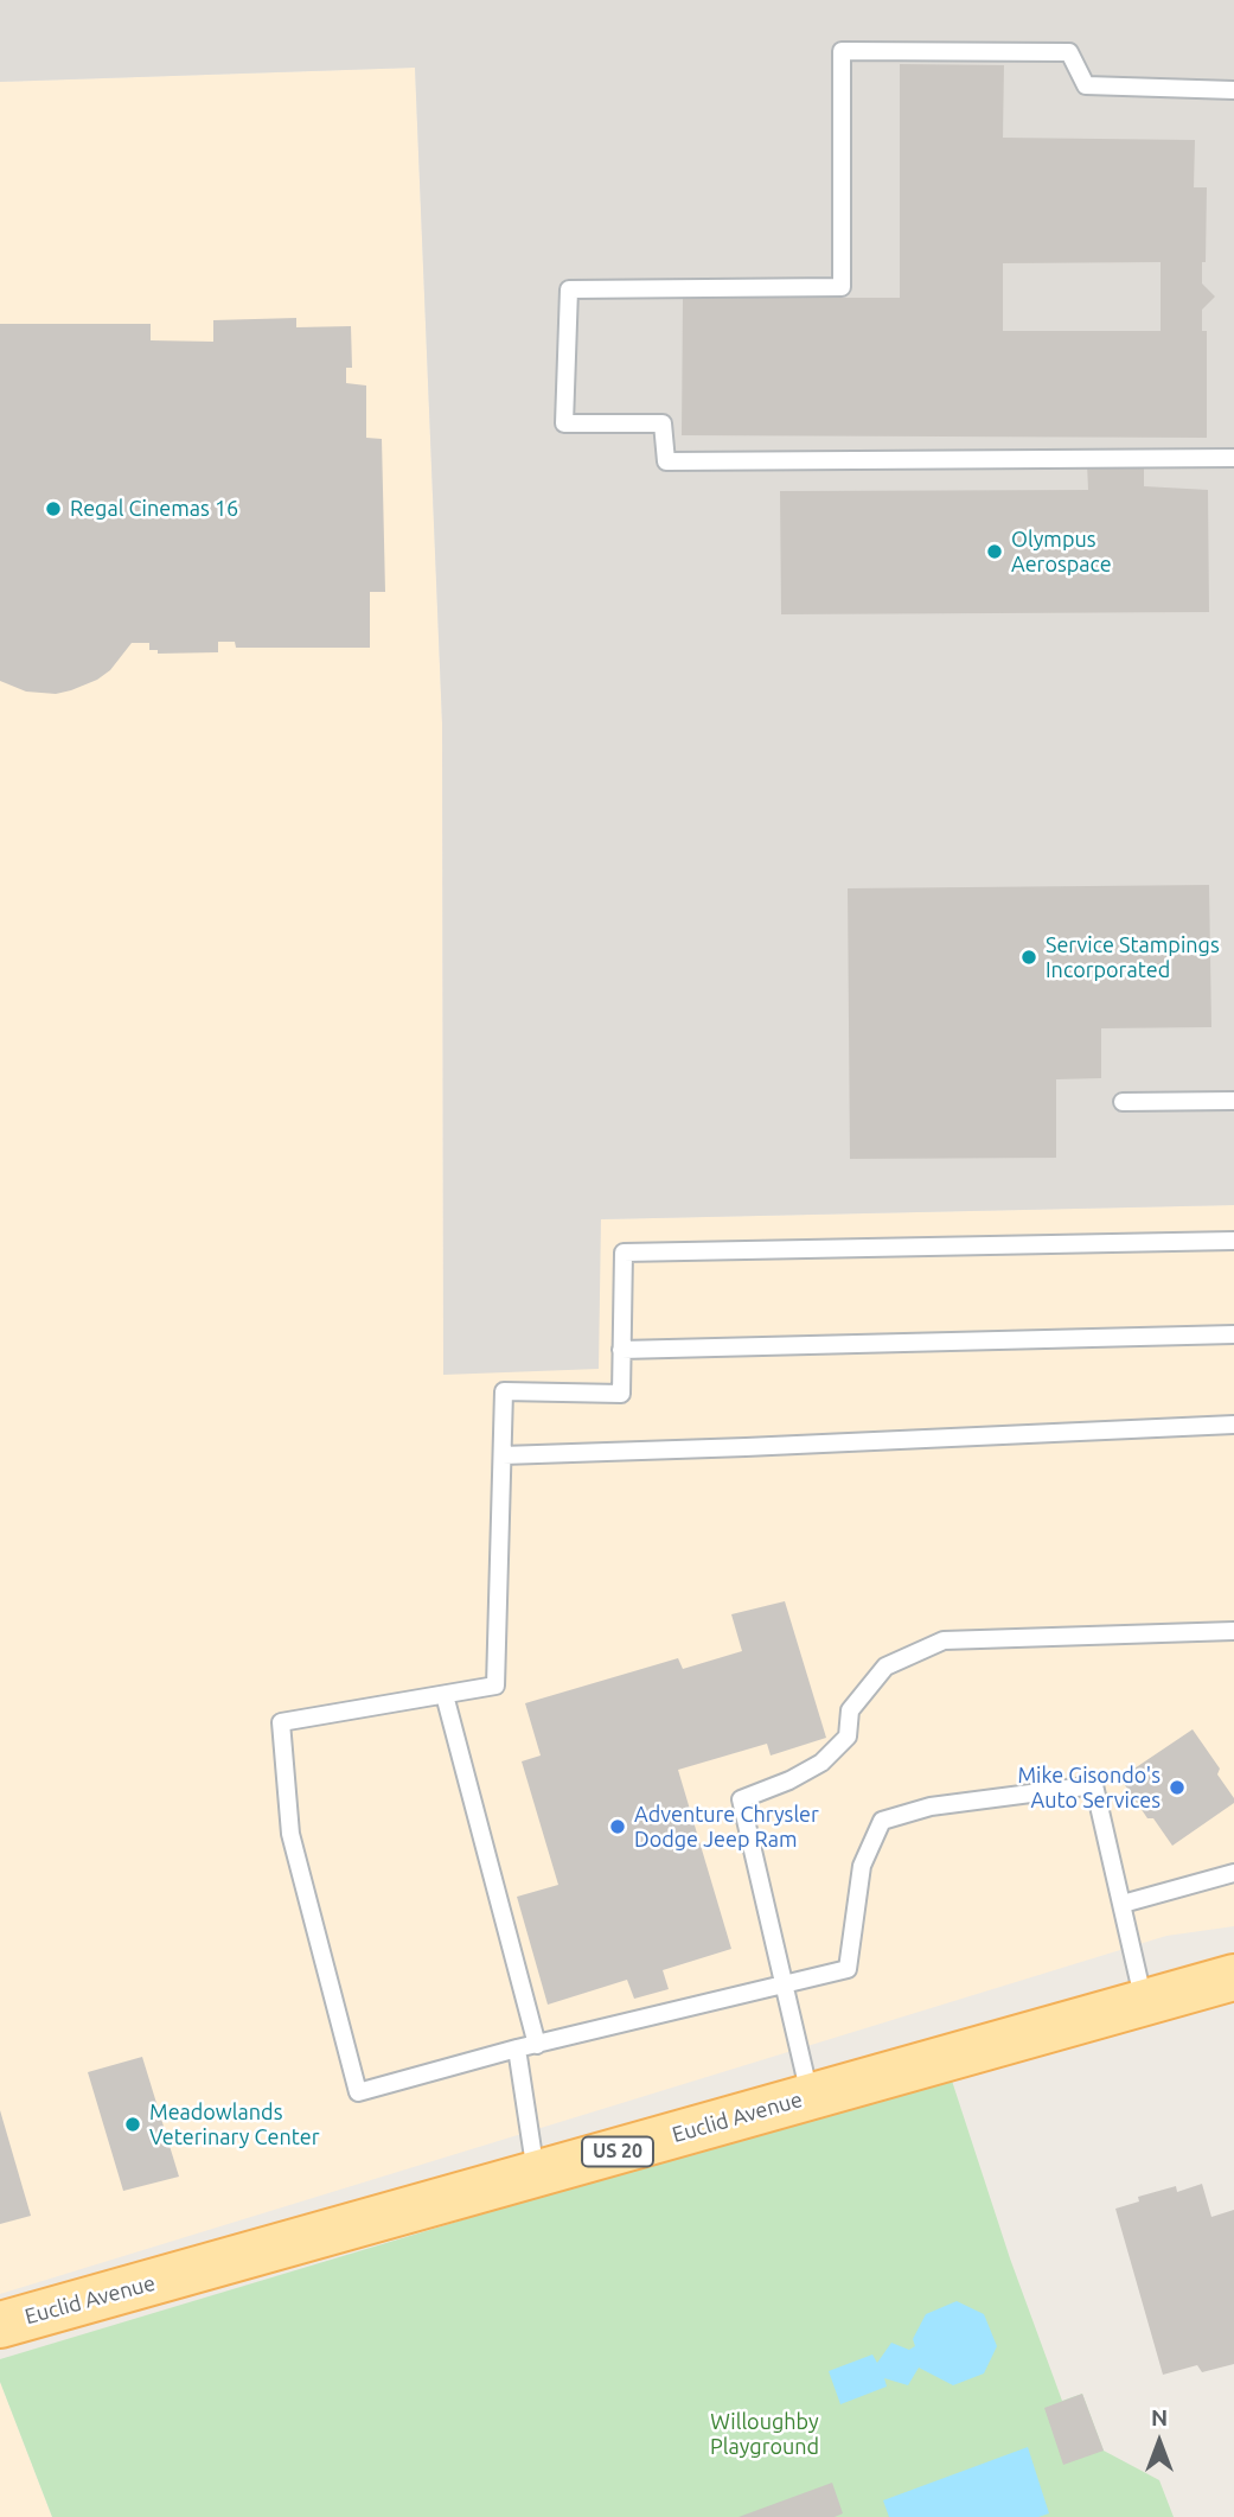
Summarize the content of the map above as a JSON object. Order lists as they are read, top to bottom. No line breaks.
{"streets":{"main road":["Euclid Avenue","US 20"]},"parks":["Willoughby Playground"],"places":["Regal Cinemas 16","Olympus Aerospace","Service Stampings Incorporated","Mike Gisondo's Auto Services","Adventure Chrysler Dodge Jeep Ram","Meadowlands Veterinary Center"],"north":"top"}
